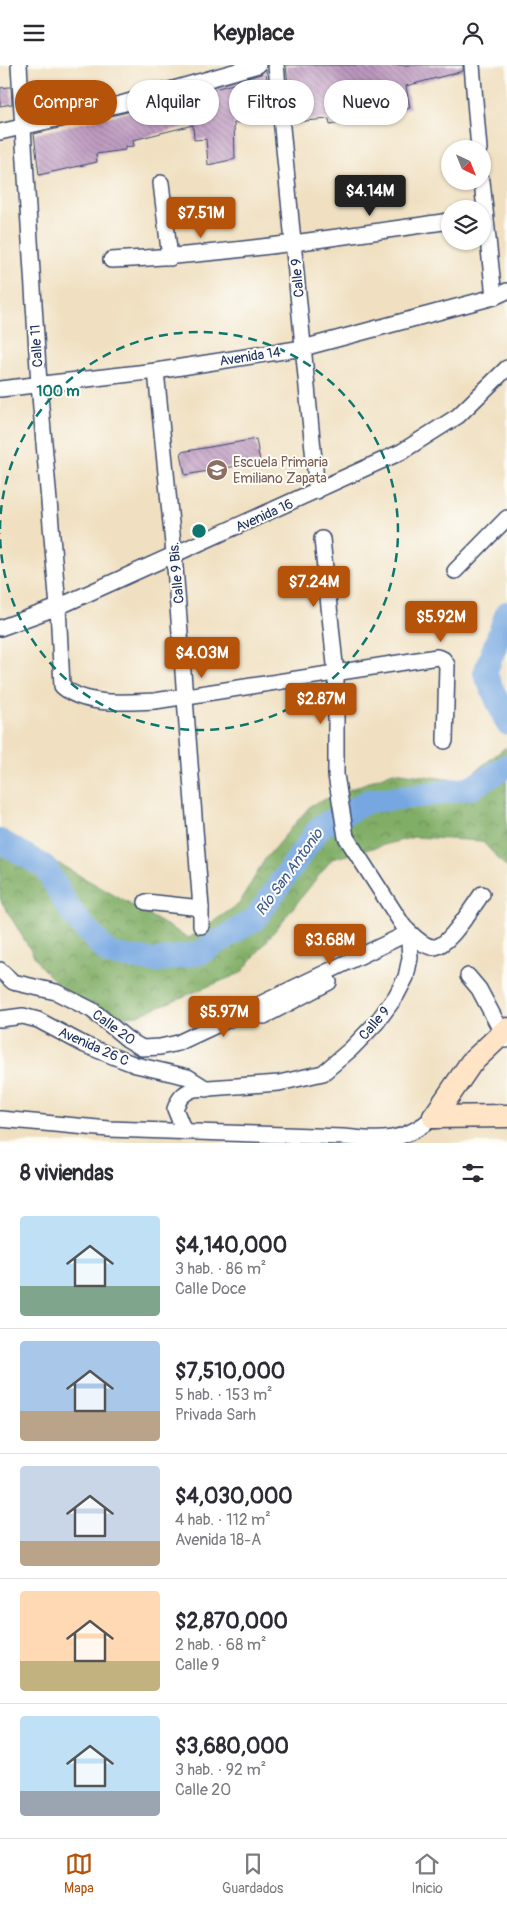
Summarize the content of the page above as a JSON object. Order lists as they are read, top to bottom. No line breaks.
{"streets":{"street":["Calle 9","Calle 11","Avenida 14","Avenida 16","Calle 9 Bis.","Calle 20","Avenida 26 C"]},"crossings":[["Calle 9","Avenida 14"],["Calle 9","Avenida 16"],["Calle 9","Calle 20"],["Calle 9","Avenida 26 C"],["Calle 11","Avenida 14"],["Calle 11","Avenida 16"],["Calle 11","Calle 9 Bis."],["Avenida 14","Calle 9 Bis."],["Avenida 16","Calle 9 Bis."]],"water":["Río San Antonio"],"places":{"school or university":["Escuela Primaria Emiliano Zapata"]},"north":"bottom right","page":{"header":"Keyplace","chip":["Comprar","Alquilar","Filtros","Nuevo"],"price":["$4.14M","$7.51M","$7.24M","$5.92M","$4.03M","$2.87M","$3.68M","$5.97M"],"heading":"8 viviendas","list":[{"name":"$4,140,000","note":"3 hab. · 86 m² · Calle Doce"},{"name":"$7,510,000","note":"5 hab. · 153 m² · Privada Sarh"},{"name":"$4,030,000","note":"4 hab. · 112 m² · Avenida 18-A"},{"name":"$2,870,000","note":"2 hab. · 68 m² · Calle 9"},{"name":"$3,680,000","note":"3 hab. · 92 m² · Calle 20"}],"tabs":["Mapa","Guardados","Inicio"]},"rings":["100 m"]}
